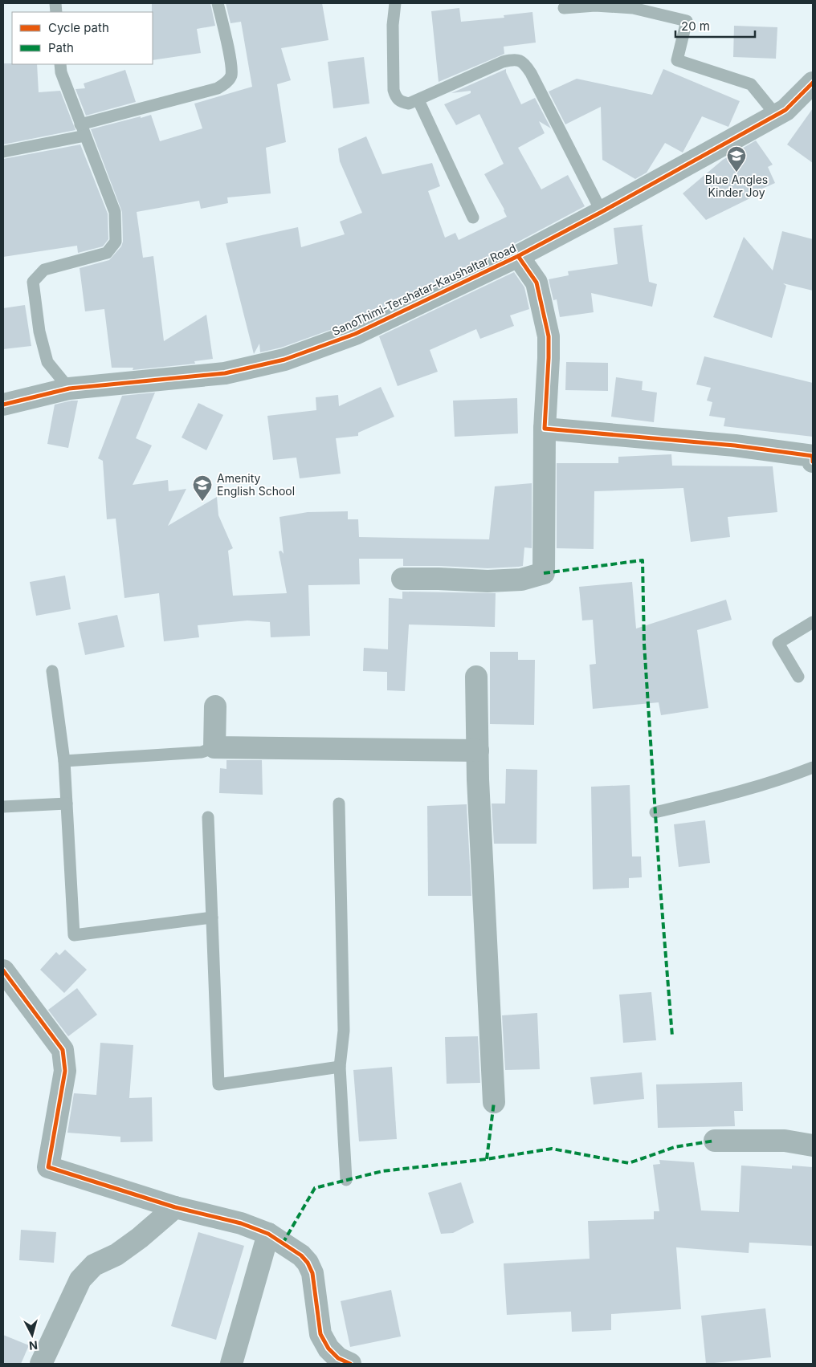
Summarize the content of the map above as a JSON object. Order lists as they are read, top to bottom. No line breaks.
{"streets":{"street":["SanoThimi-Tershatar-Kaushaltar Road"]},"places":{"school or university":["Blue Angles Kinder Joy","Amenity English School"]},"legend":["Cycle path","Path"],"scale_bar":"20 m","north":"bottom"}
